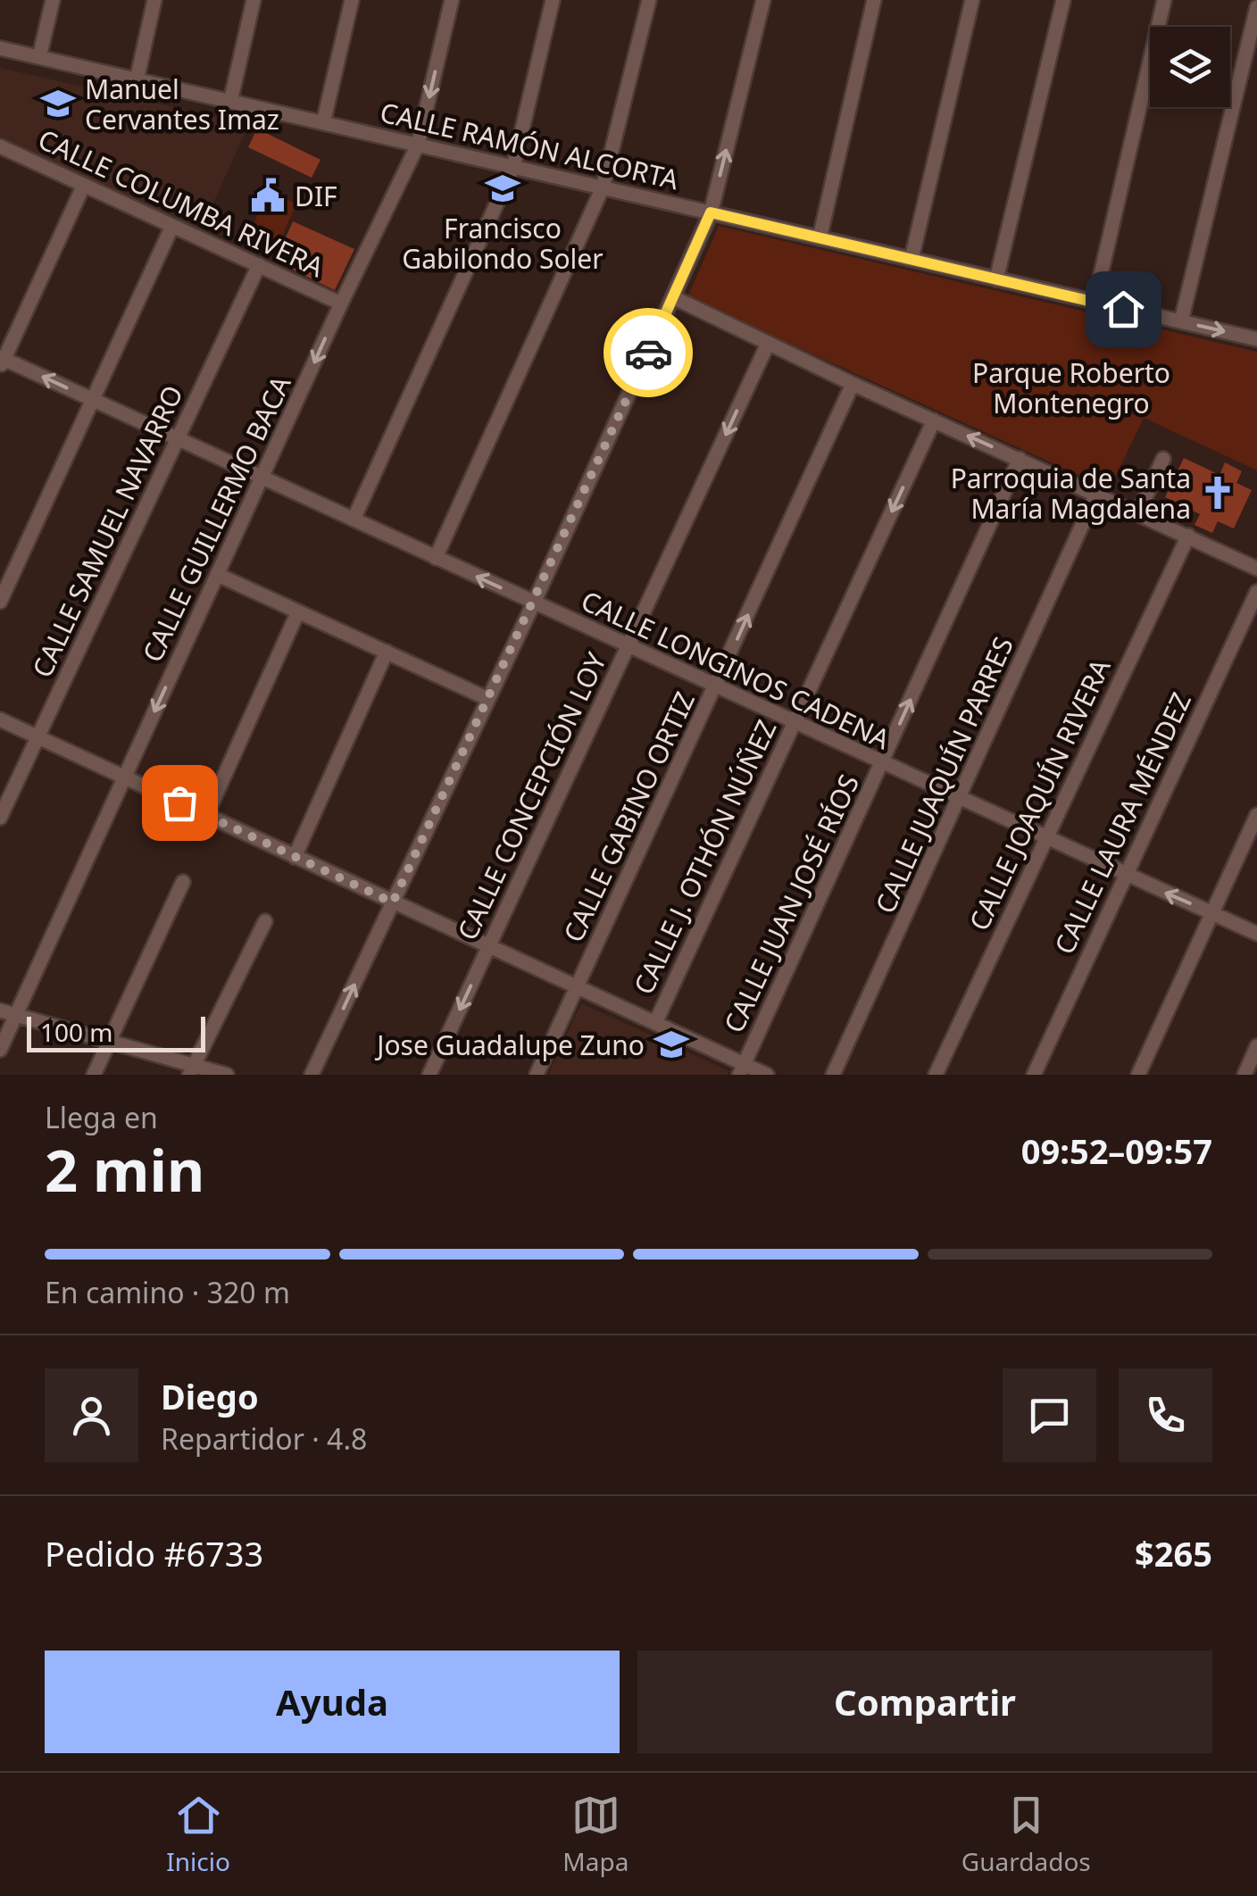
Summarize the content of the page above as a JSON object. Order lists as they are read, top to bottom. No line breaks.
{"streets":{"street":["CALLE RAMÓN ALCORTA","CALLE COLUMBA RIVERA","CALLE GUILLERMO BACA","CALLE SAMUEL NAVARRO","CALLE LONGINOS CADENA","CALLE JUAQUÍN PARRES","CALLE JOAQUÍN RIVERA","CALLE CONCEPCIÓN LOY","CALLE GABINO ORTIZ","CALLE LAURA MÉNDEZ","CALLE J. OTHÓN NÚÑEZ","CALLE JUAN JOSÉ RÍOS"]},"crossings":[["CALLE RAMÓN ALCORTA","CALLE GUILLERMO BACA"],["CALLE COLUMBA RIVERA","CALLE GUILLERMO BACA"],["CALLE COLUMBA RIVERA","CALLE SAMUEL NAVARRO"],["CALLE GUILLERMO BACA","CALLE LONGINOS CADENA"],["CALLE SAMUEL NAVARRO","CALLE LONGINOS CADENA"],["CALLE LONGINOS CADENA","CALLE JUAQUÍN PARRES"],["CALLE LONGINOS CADENA","CALLE JOAQUÍN RIVERA"],["CALLE LONGINOS CADENA","CALLE CONCEPCIÓN LOY"],["CALLE LONGINOS CADENA","CALLE GABINO ORTIZ"],["CALLE LONGINOS CADENA","CALLE LAURA MÉNDEZ"],["CALLE LONGINOS CADENA","CALLE J. OTHÓN NÚÑEZ"],["CALLE LONGINOS CADENA","CALLE JUAN JOSÉ RÍOS"]],"one_way":["CALLE GABINO ORTIZ","CALLE J. OTHÓN NÚÑEZ","CALLE JUAN JOSÉ RÍOS"],"parks":["Parque Roberto Montenegro"],"places":{"school or university":["Manuel Cervantes Imaz","Francisco Gabilondo Soler","Jose Guadalupe Zuno"],"public building":["DIF"],"church":["Parroquia de Santa María Magdalena"]},"scale_bar":"100 m","page":{"scale":"100 m","heading":["2 min","Llega en","09:52–09:57"],"panel":["Diego","Repartidor · 4.8","Pedido #6733","$265"],"bar":"En camino · 320 m","buttons":["Ayuda","Compartir"],"tabs":["Inicio","Mapa","Guardados"]}}
